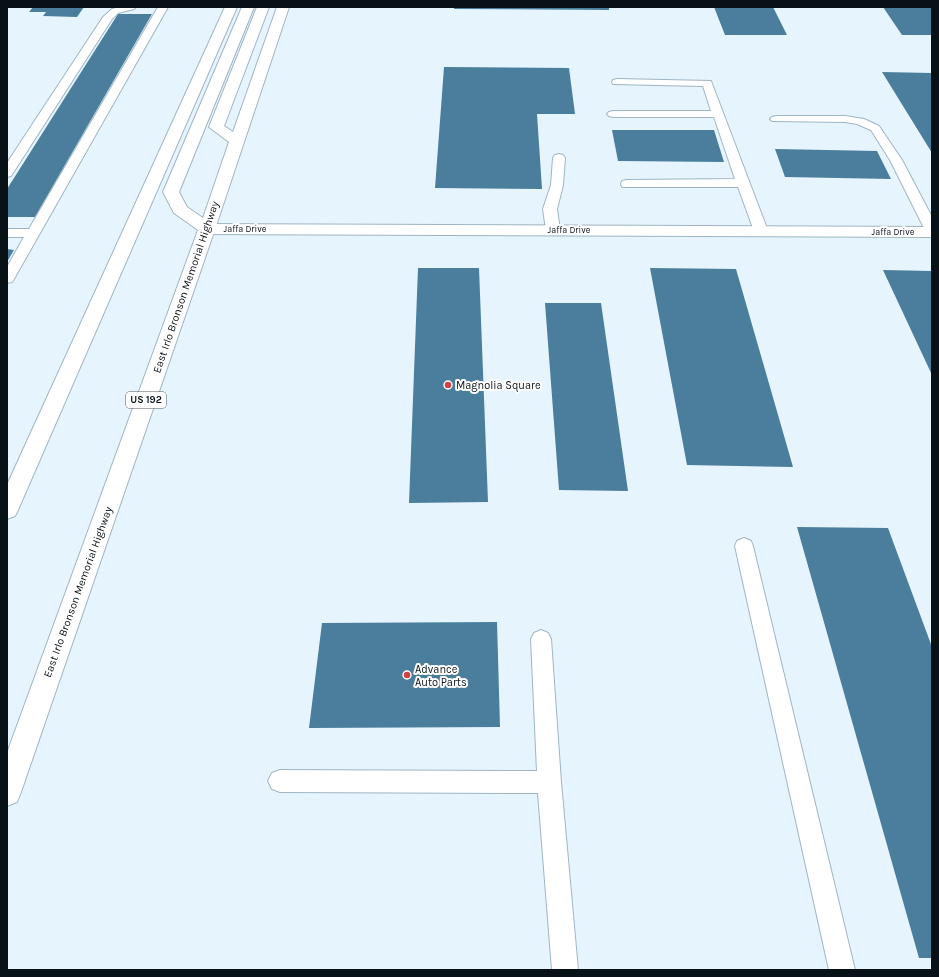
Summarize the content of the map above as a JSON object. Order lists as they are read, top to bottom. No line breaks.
{"streets":{"main road":["Jaffa Drive","East Irlo Bronson Memorial Highway","US 192"]},"crossings":[["Jaffa Drive","East Irlo Bronson Memorial Highway"]],"places":["Magnolia Square","Advance Auto Parts"]}
